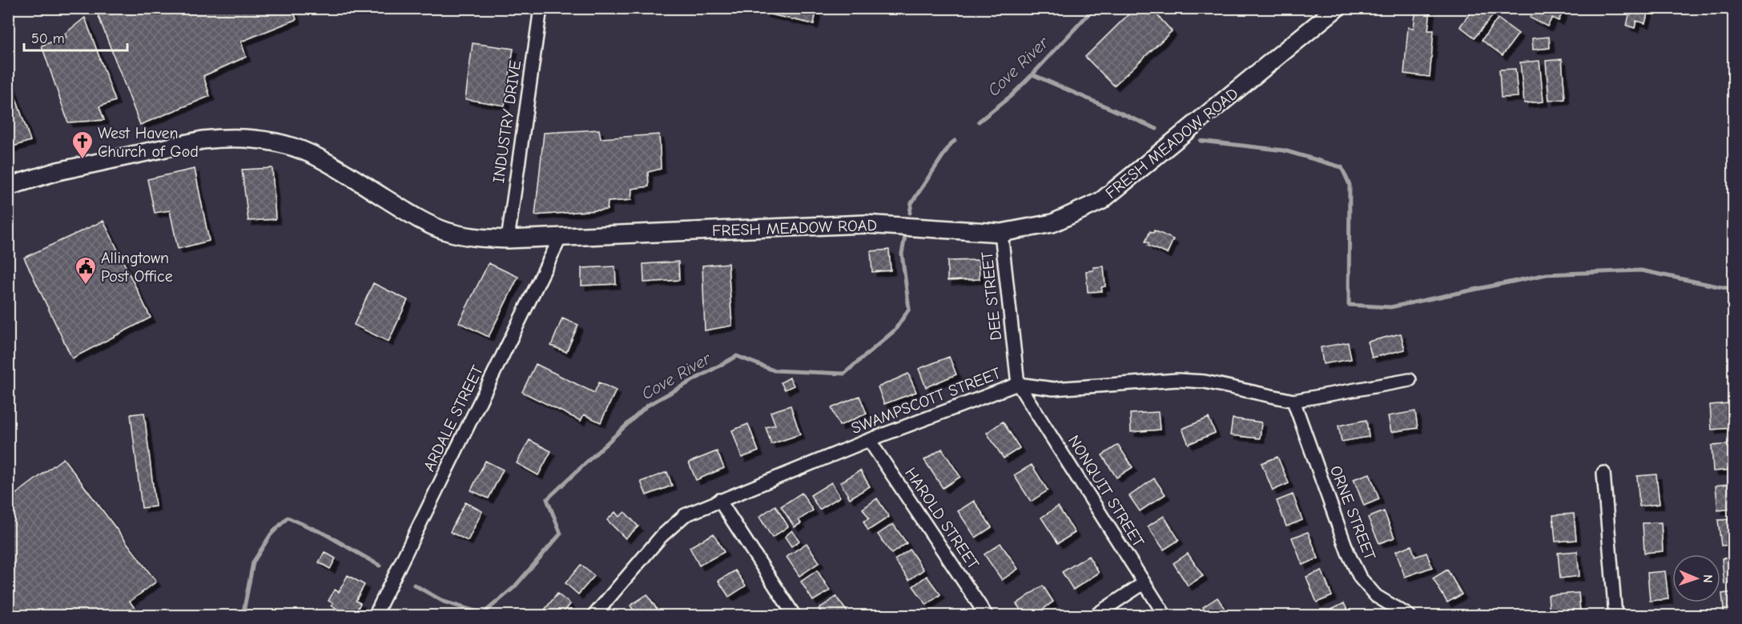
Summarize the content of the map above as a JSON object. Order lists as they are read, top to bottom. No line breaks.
{"streets":{"street":["INDUSTRY DRIVE","FRESH MEADOW ROAD","DEE STREET","SWAMPSCOTT STREET","ARDALE STREET","NONQUIT STREET","ORNE STREET","HAROLD STREET"]},"crossings":[["INDUSTRY DRIVE","FRESH MEADOW ROAD"],["FRESH MEADOW ROAD","DEE STREET"],["FRESH MEADOW ROAD","ARDALE STREET"],["DEE STREET","SWAMPSCOTT STREET"],["DEE STREET","NONQUIT STREET"],["SWAMPSCOTT STREET","NONQUIT STREET"],["SWAMPSCOTT STREET","ORNE STREET"],["SWAMPSCOTT STREET","HAROLD STREET"]],"water":["Cove River"],"places":{"church":["West Haven Church of God"],"public building":["Allingtown Post Office"]},"scale_bar":"50 m","north":"right"}
